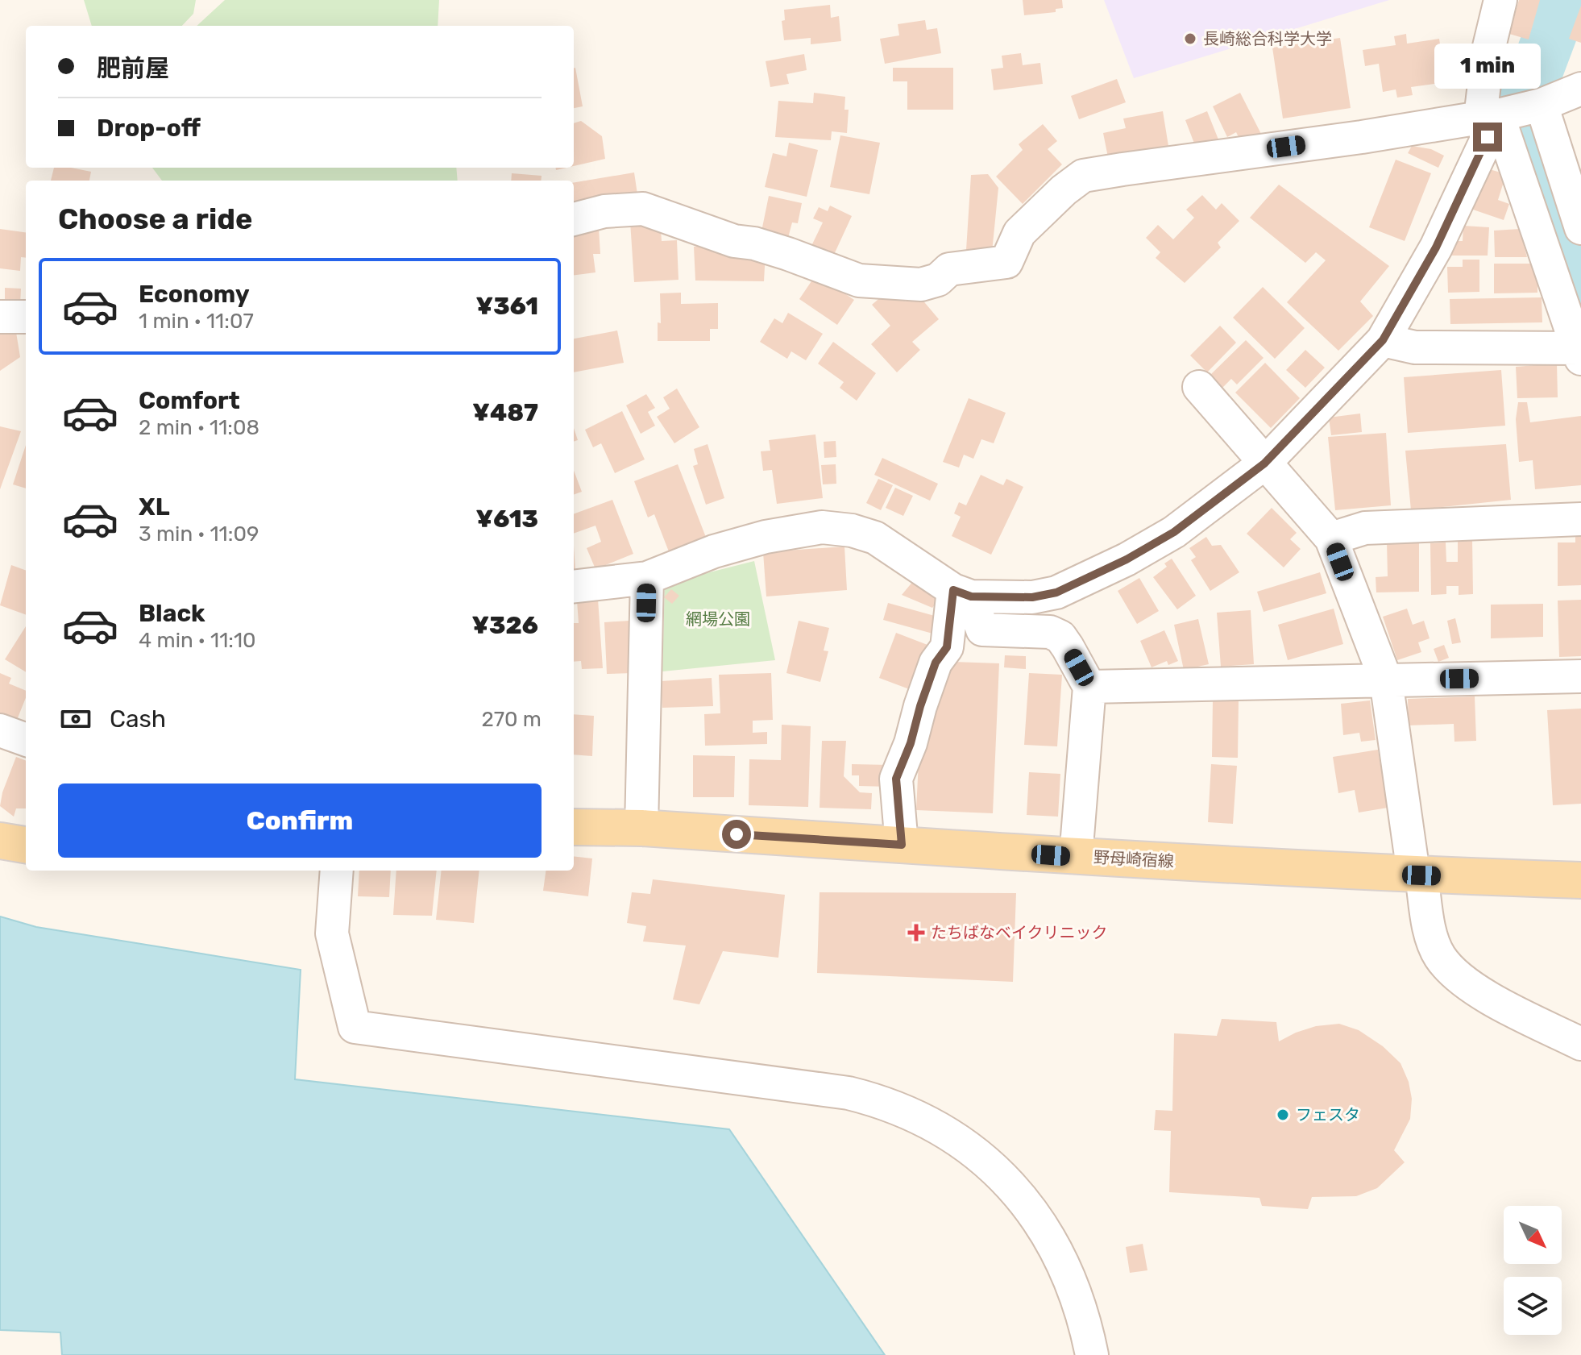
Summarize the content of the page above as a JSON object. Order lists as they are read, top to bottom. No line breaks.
{"streets":{"main road":["野母崎宿線"]},"parks":["網場公園"],"places":{"other":["長崎総合科学大学","フェスタ"],"health":["たちばなベイクリニック"]},"north":"bottom right","page":{"banner":["肥前屋","Drop-off"],"bubble":"1 min","heading":"Choose a ride","list":[{"name":"Economy","note":"1 min · 11:07","value":"¥361"},{"name":"Comfort","note":"2 min · 11:08","value":"¥487"},{"name":"XL","note":"3 min · 11:09","value":"¥613"},{"name":"Black","note":"4 min · 11:10","value":"¥326"}],"pay":["Cash","270 m"],"buttons":"Confirm"}}
